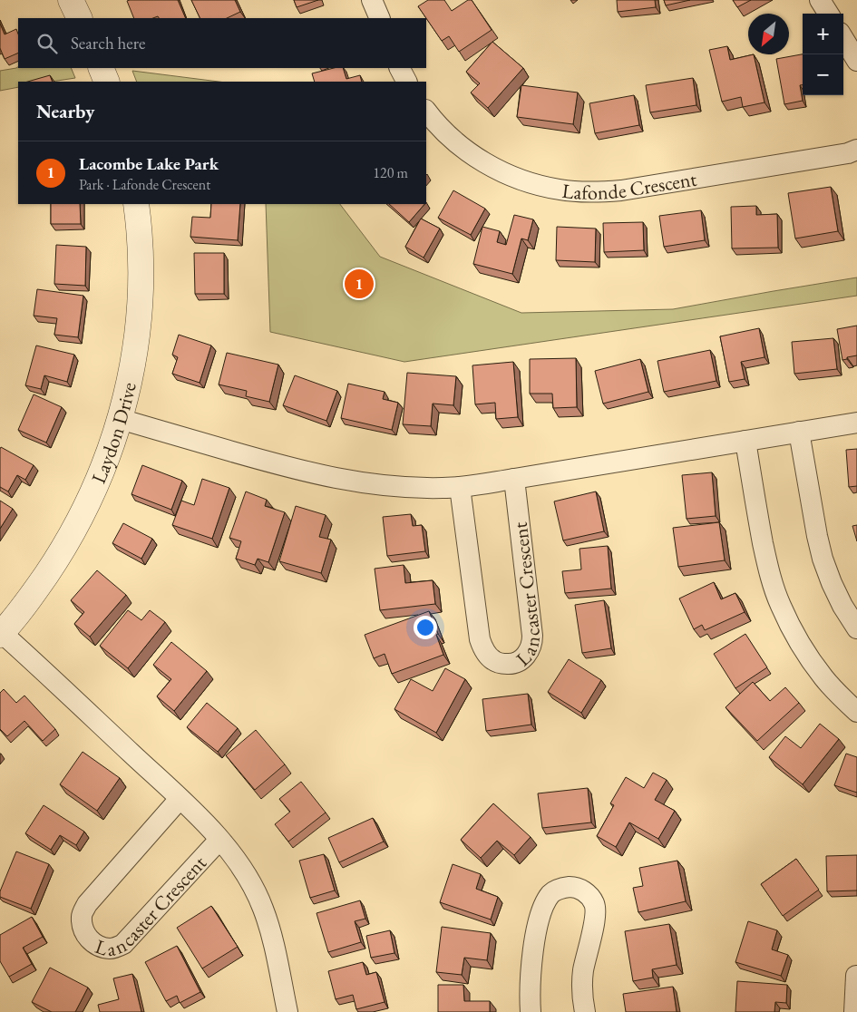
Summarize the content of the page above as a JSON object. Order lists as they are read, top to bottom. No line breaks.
{"streets":{"street":["Lafonde Crescent","Laydon Drive","Lancaster Crescent"]},"crossings":[["Laydon Drive","Lancaster Crescent"]],"north":"bottom left","page":{"map_buttons":["+","−"],"search":"Search here","heading":"Nearby","list":[{"mark":"1","name":"Lacombe Lake Park","note":"Park · Lafonde Crescent","value":"120 m"}],"pins":"1"}}
